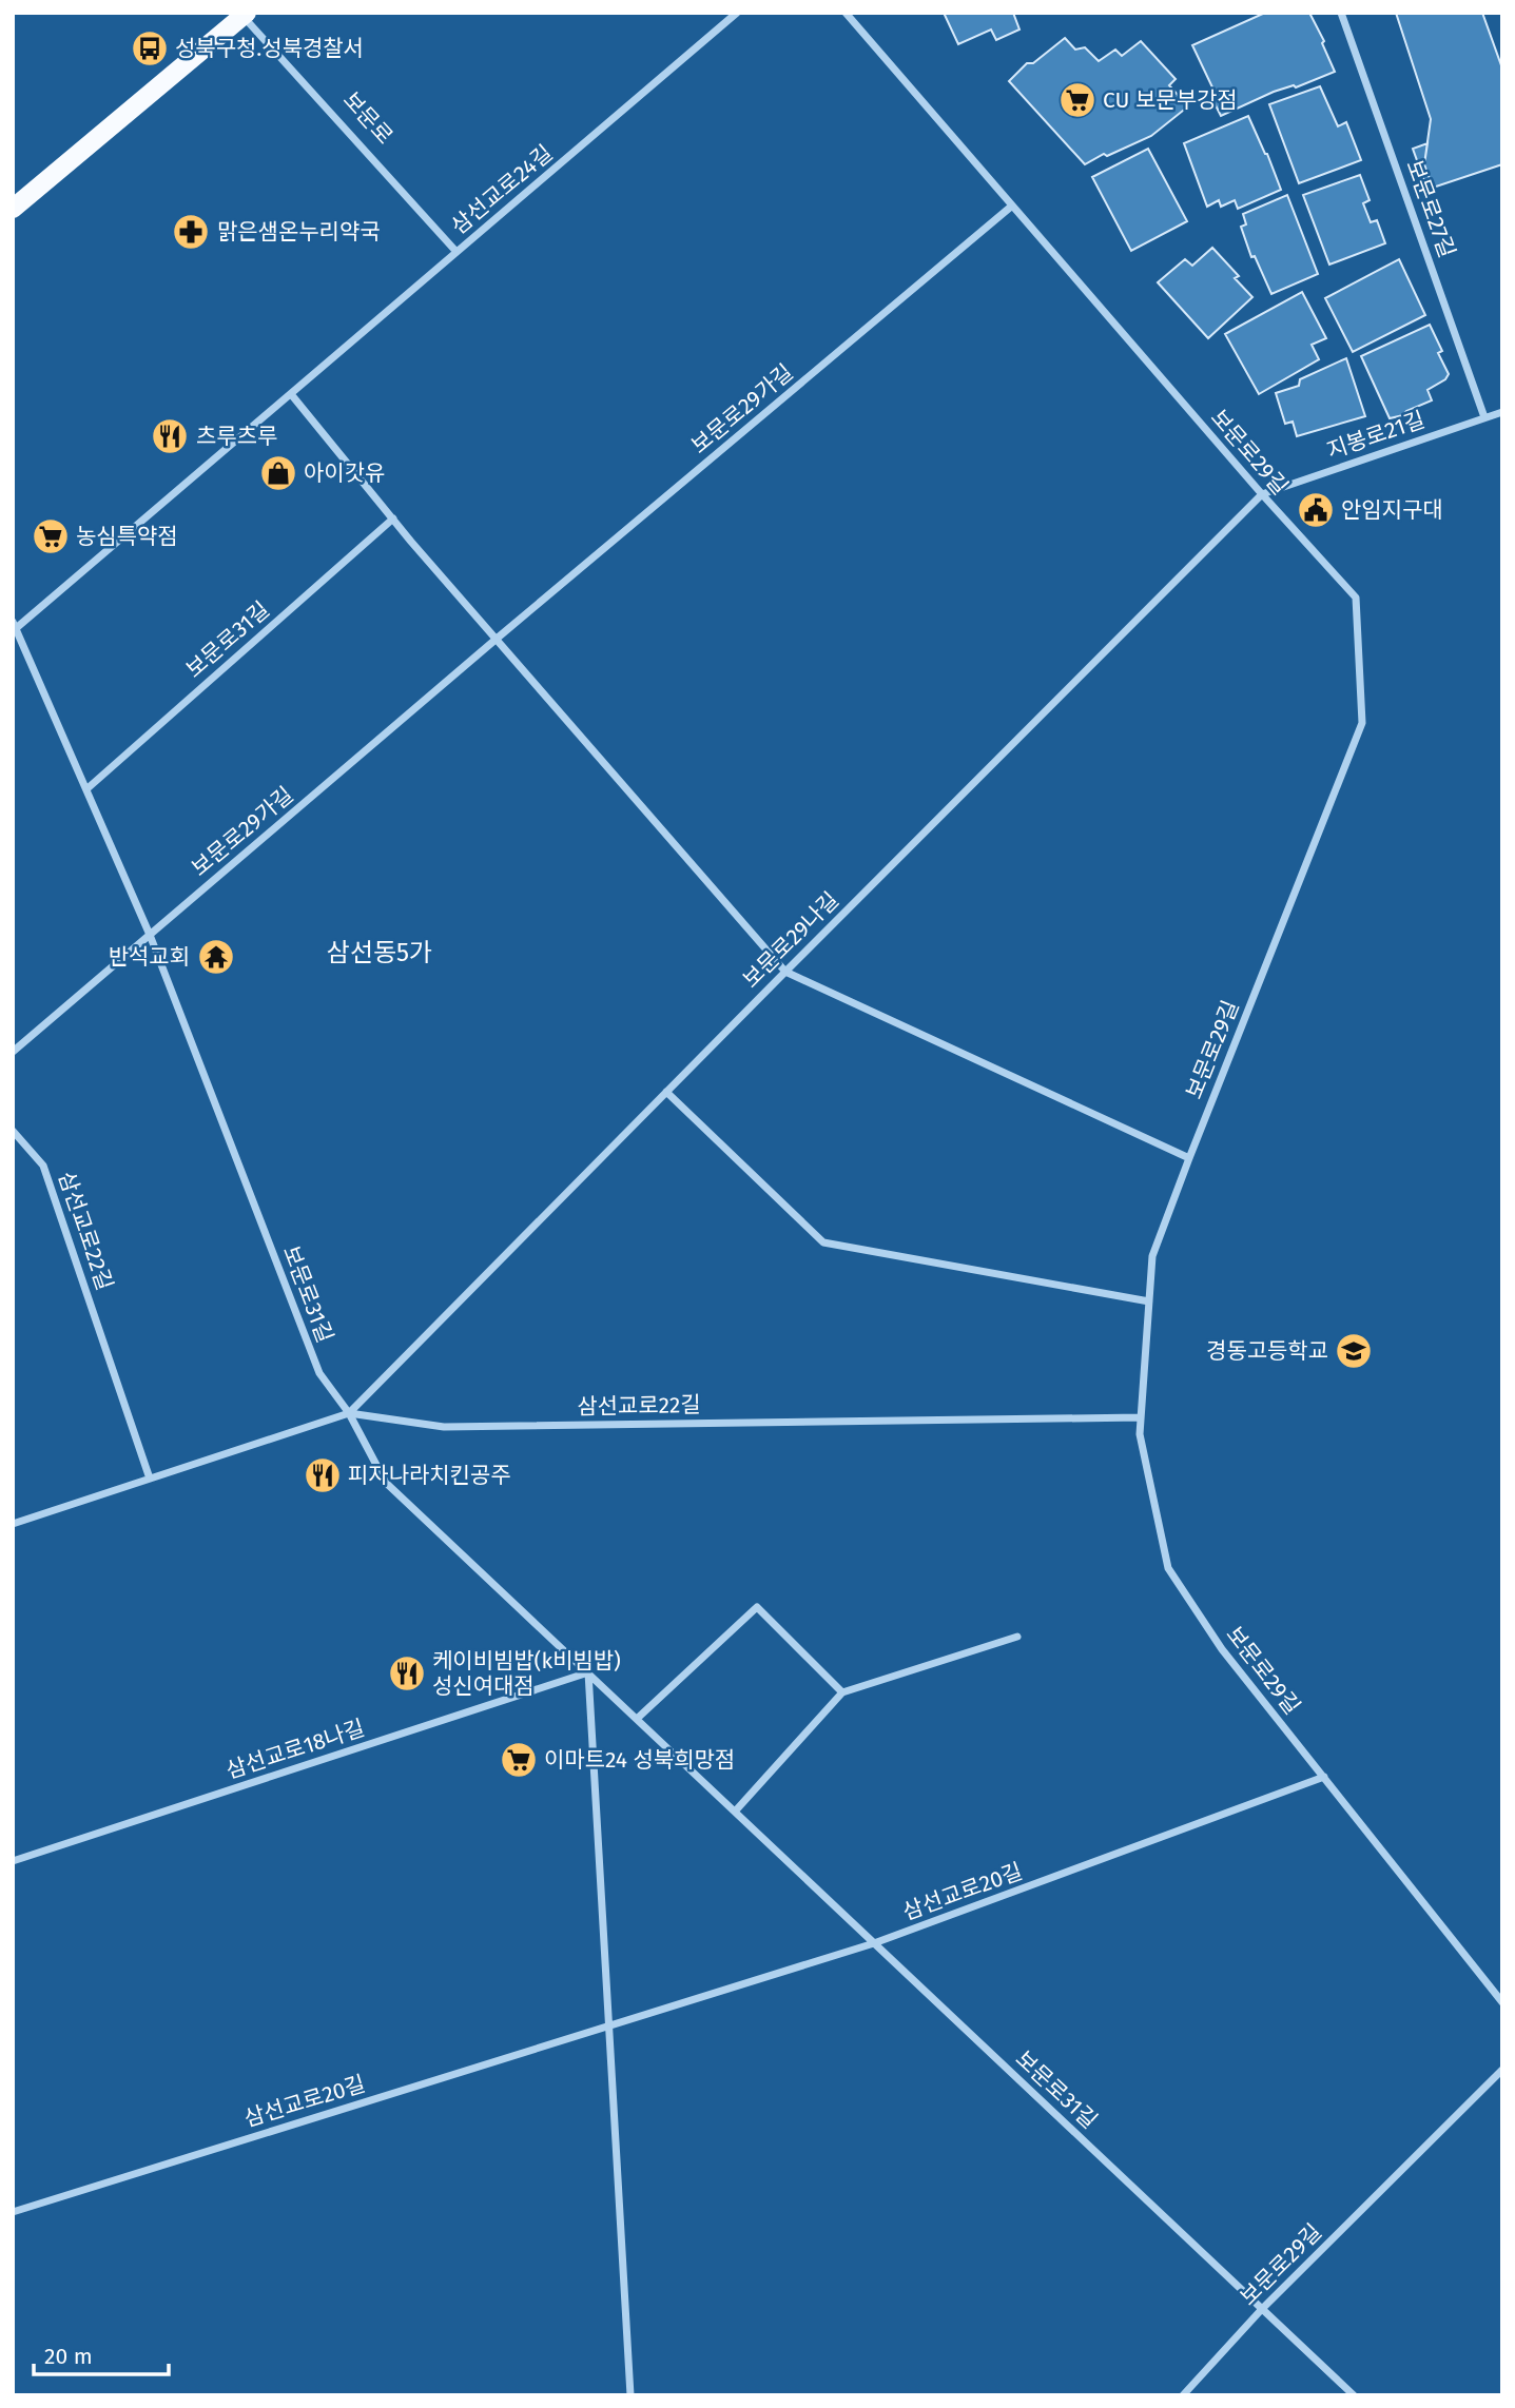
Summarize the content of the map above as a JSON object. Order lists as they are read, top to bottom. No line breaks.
{"streets":{"main road":["보문로"],"street":["삼선교로24길","보문로27길","보문로29가길","지봉로21길","보문로29길","보문로31길","보문로29나길","삼선교로22길","삼선교로18나길","삼선교로20길"]},"crossings":[["보문로","삼선교로24길"],["삼선교로24길","보문로31길"],["보문로27길","지봉로21길"],["보문로29가길","보문로29길"],["보문로29가길","보문로31길"],["지봉로21길","보문로29길"],["지봉로21길","보문로29나길"],["보문로29길","보문로31길"],["보문로29길","보문로29나길"],["보문로29길","삼선교로22길"],["보문로29길","삼선교로20길"],["보문로31길","보문로29나길"],["보문로31길","삼선교로22길"],["보문로31길","삼선교로18나길"],["보문로31길","삼선교로20길"],["보문로29나길","삼선교로22길"]],"districts":["삼선동5가"],"places":{"bus stop":["성북구청.성북경찰서"],"supermarket":["CU 보문부강점","농심특약점","이마트24 성북희망점"],"pharmacy":["맑은샘온누리약국"],"restaurant":["츠루츠루","피자나라치킨공주","케이비빔밥(k비빔밥) 성신여대점"],"shop":["아이갓유"],"public building":["안임지구대"],"temple":["반석교회"],"school or university":["경동고등학교"]},"scale_bar":"20 m"}
